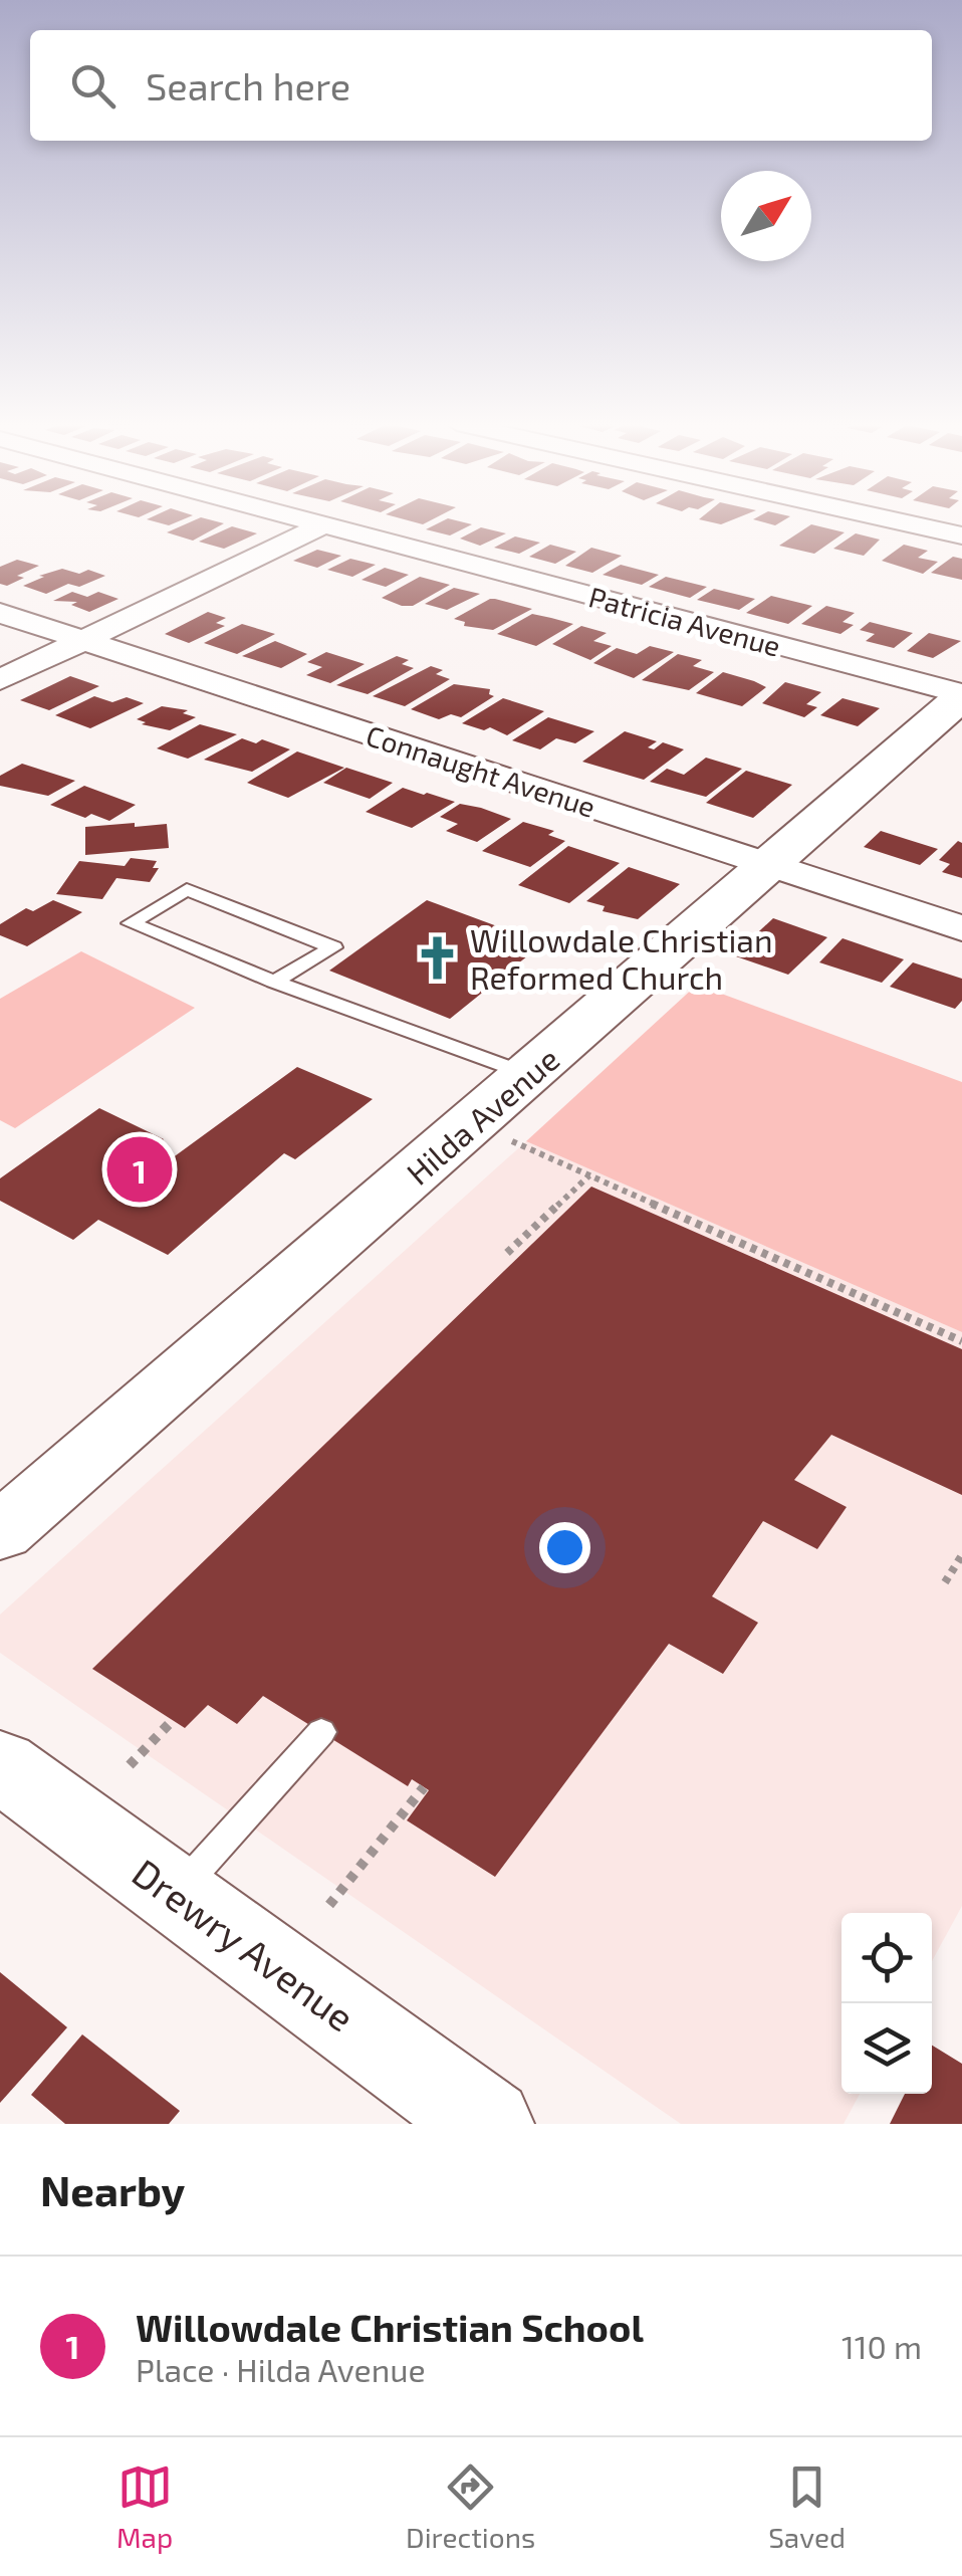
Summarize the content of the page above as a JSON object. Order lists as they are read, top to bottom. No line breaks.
{"streets":{"street":["Patricia Avenue","Connaught Avenue","Hilda Avenue","Drewry Avenue"]},"crossings":[["Patricia Avenue","Hilda Avenue"],["Connaught Avenue","Hilda Avenue"]],"places":{"church":["Willowdale Christian Reformed Church"]},"north":"top right","page":{"search":"Search here","pins":"1","heading":"Nearby","list":[{"mark":"1","name":"Willowdale Christian School","note":"Place · Hilda Avenue","value":"110 m"}],"nav":["Map","Directions","Saved"]}}
